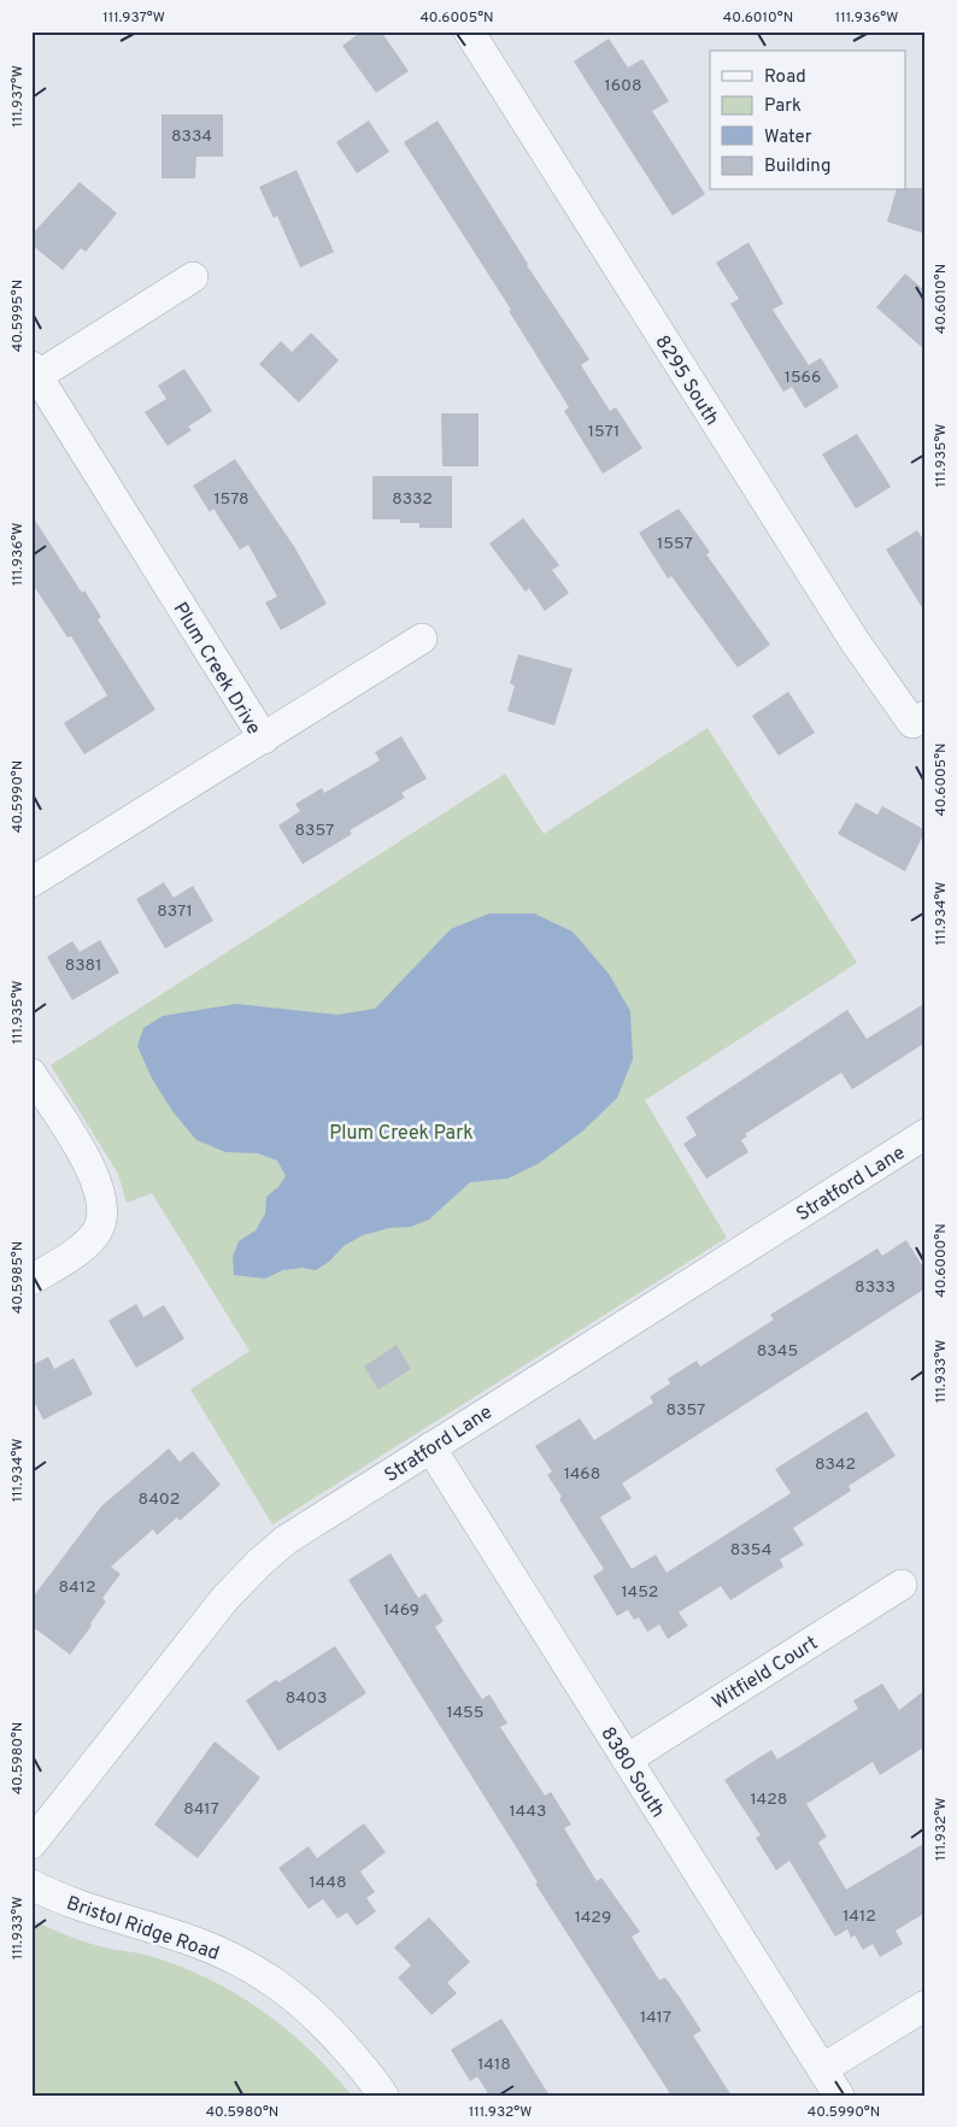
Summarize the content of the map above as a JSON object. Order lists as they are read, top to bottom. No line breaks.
{"streets":{"street":["8295 South","Plum Creek Drive","Stratford Lane","Witfield Court","8380 South","Bristol Ridge Road"]},"crossings":[["Stratford Lane","8380 South"],["Witfield Court","8380 South"]],"parks":["Plum Creek Park"],"house_numbers":["1608","8334","1566","1571","1578","8332","1557","8357","8371","8381","8333","8345","8357","8342","1468","8402","8354","8412","1452","1469","8403","1455","1428","8417","1443","1448","1412","1429","1417","1418"],"legend":["Road","Park","Water","Building"],"coordinates":["111.937°W","40.6005°N","40.6010°N","111.936°W","40.5995°N","111.935°W","40.5990°N","111.934°W","40.6000°N","40.5985°N","111.933°W","40.5980°N","111.932°W"]}
